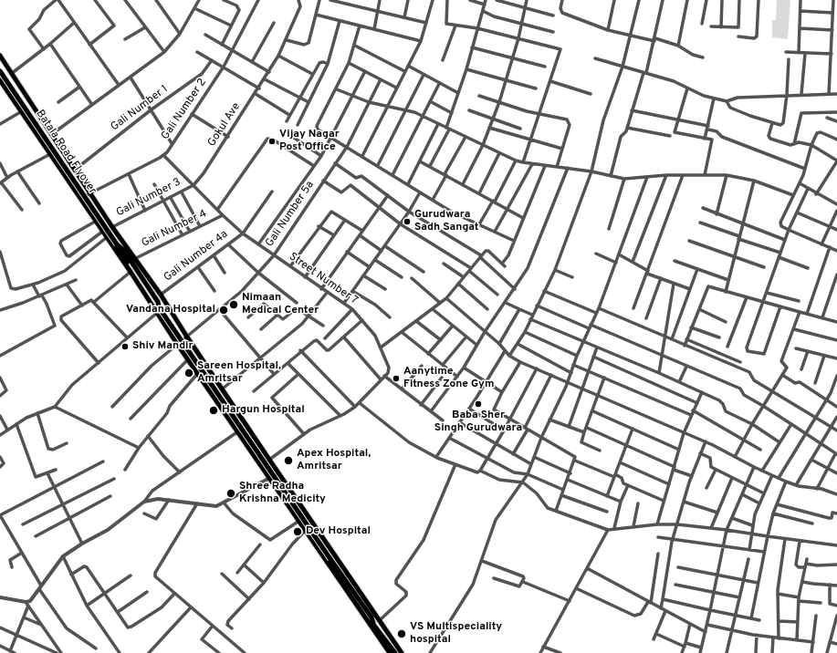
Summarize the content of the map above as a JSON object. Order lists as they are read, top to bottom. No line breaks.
{"streets":{"main road":["Batala Road Flyover"],"street":["Gali Number 1","Gali Number 2","Gokul Ave","Gali Number 3","Gali Number 5a","Gali Number 4","Gali Number 4a","Street Number 7"]},"crossings":[["Gali Number 2","Street Number 7"],["Gokul Ave","Gali Number 3"],["Gokul Ave","Street Number 7"],["Gali Number 3","Street Number 7"],["Gali Number 5a","Street Number 7"],["Gali Number 4","Street Number 7"],["Gali Number 4a","Street Number 7"]],"places":["Vijay Nagar Post Office","Gurudwara Sadh Sangat","Nimaan Medical Center","Vandana Hospital","Shiv Mandir","Sareen Hospital, Amritsar","Aanytime Fitness Zone Gym","Baba Sher Singh Gurudwara","Hargun Hospital","Apex Hospital, Amritsar","Shree Radha Krishna Medicity","Dev Hospital","VS Multispeciality hospital"]}
